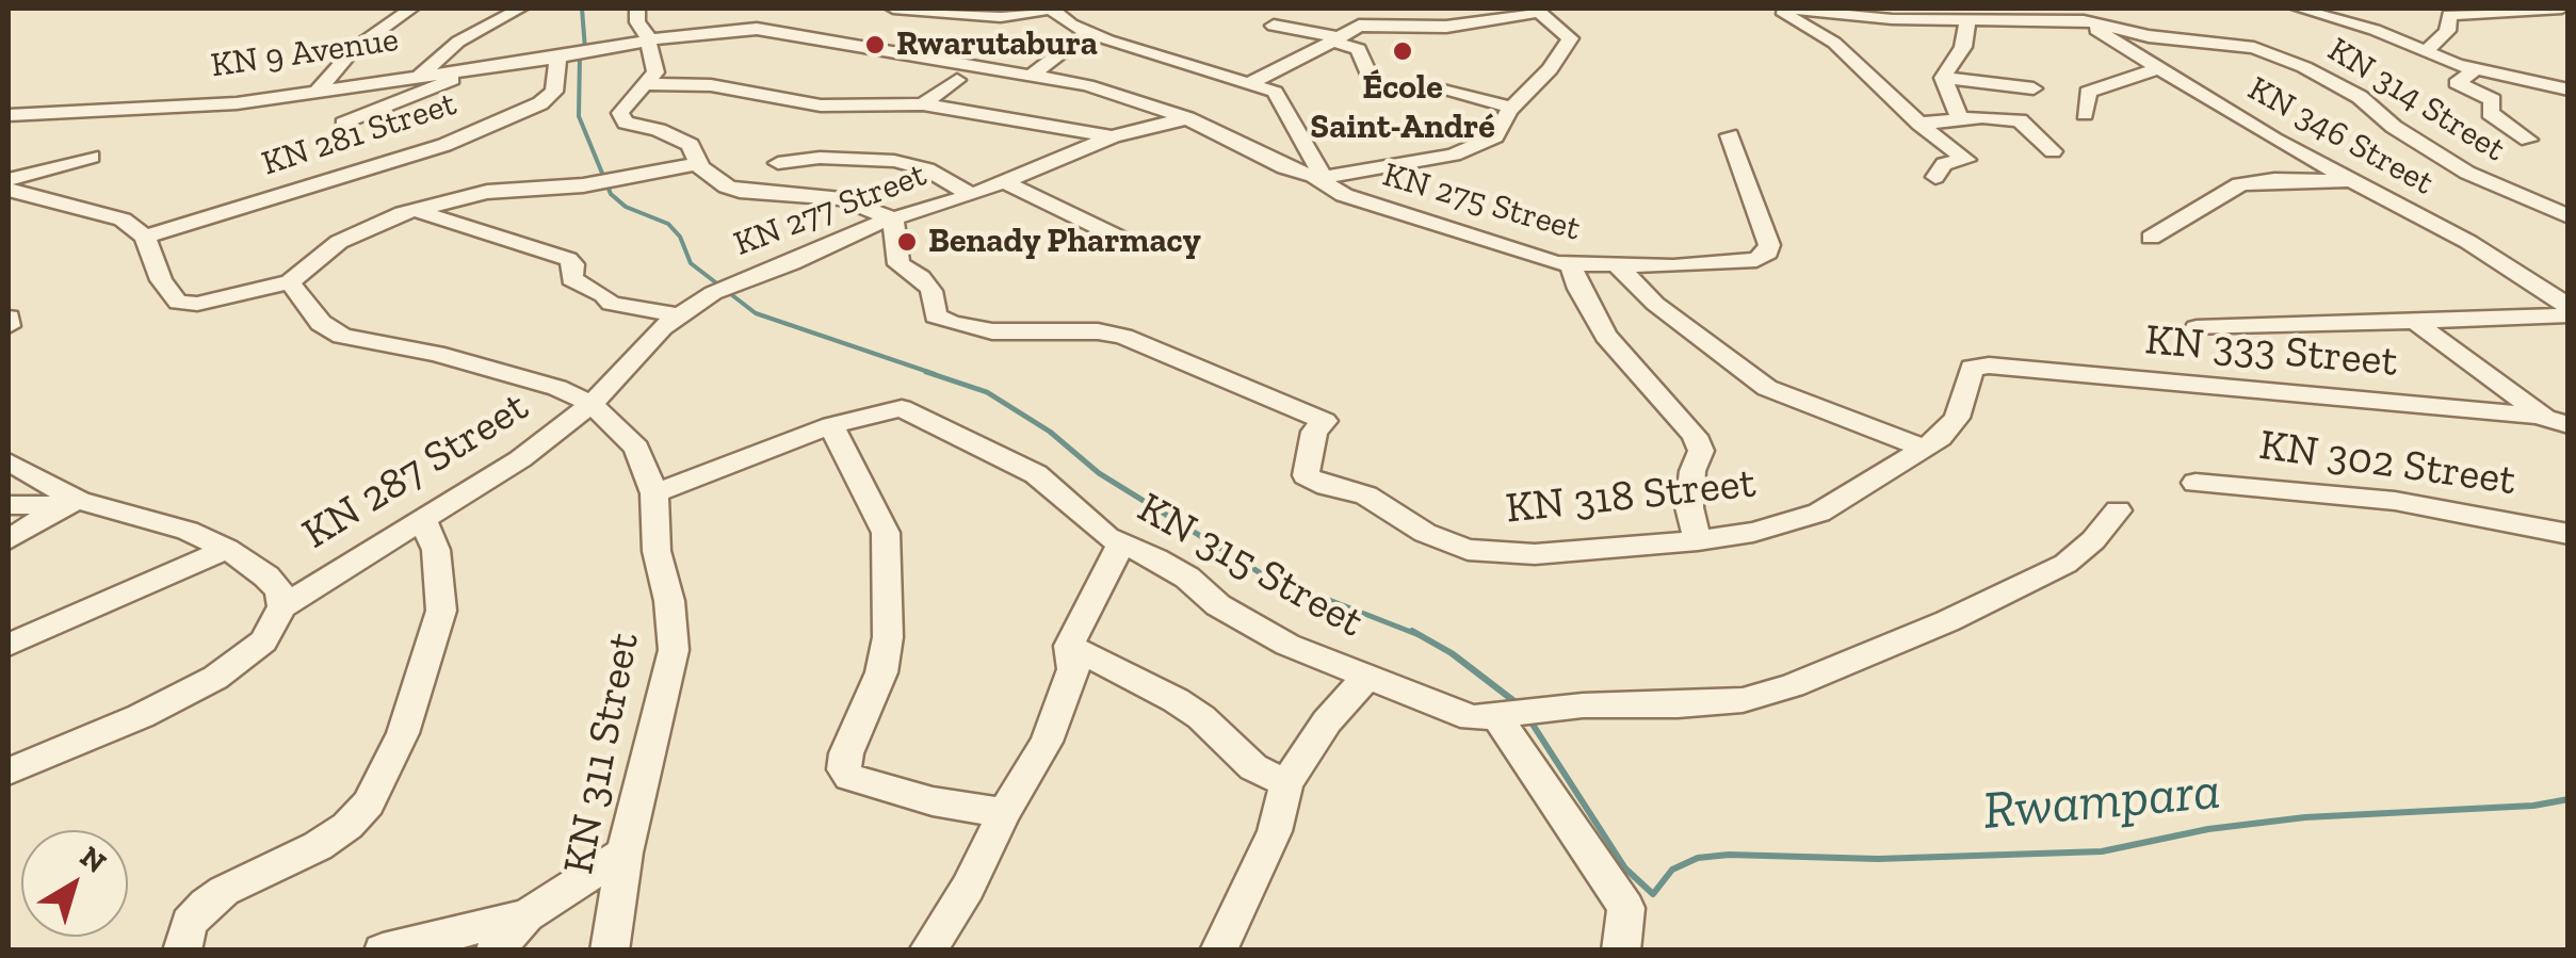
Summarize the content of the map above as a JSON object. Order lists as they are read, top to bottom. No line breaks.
{"streets":{"street":["KN 9 Avenue","KN 314 Street","KN 281 Street","KN 346 Street","KN 275 Street","KN 277 Street","KN 333 Street","KN 302 Street","KN 287 Street","KN 318 Street","KN 315 Street","KN 311 Street"]},"crossings":[["KN 9 Avenue","KN 281 Street"],["KN 9 Avenue","KN 275 Street"],["KN 9 Avenue","KN 277 Street"],["KN 314 Street","KN 346 Street"],["KN 277 Street","KN 287 Street"],["KN 277 Street","KN 318 Street"],["KN 277 Street","KN 311 Street"],["KN 333 Street","KN 318 Street"],["KN 287 Street","KN 311 Street"],["KN 315 Street","KN 311 Street"]],"water":["Rwampara"],"places":["Rwarutabura","École Saint-André","Benady Pharmacy"],"north":"top right"}
